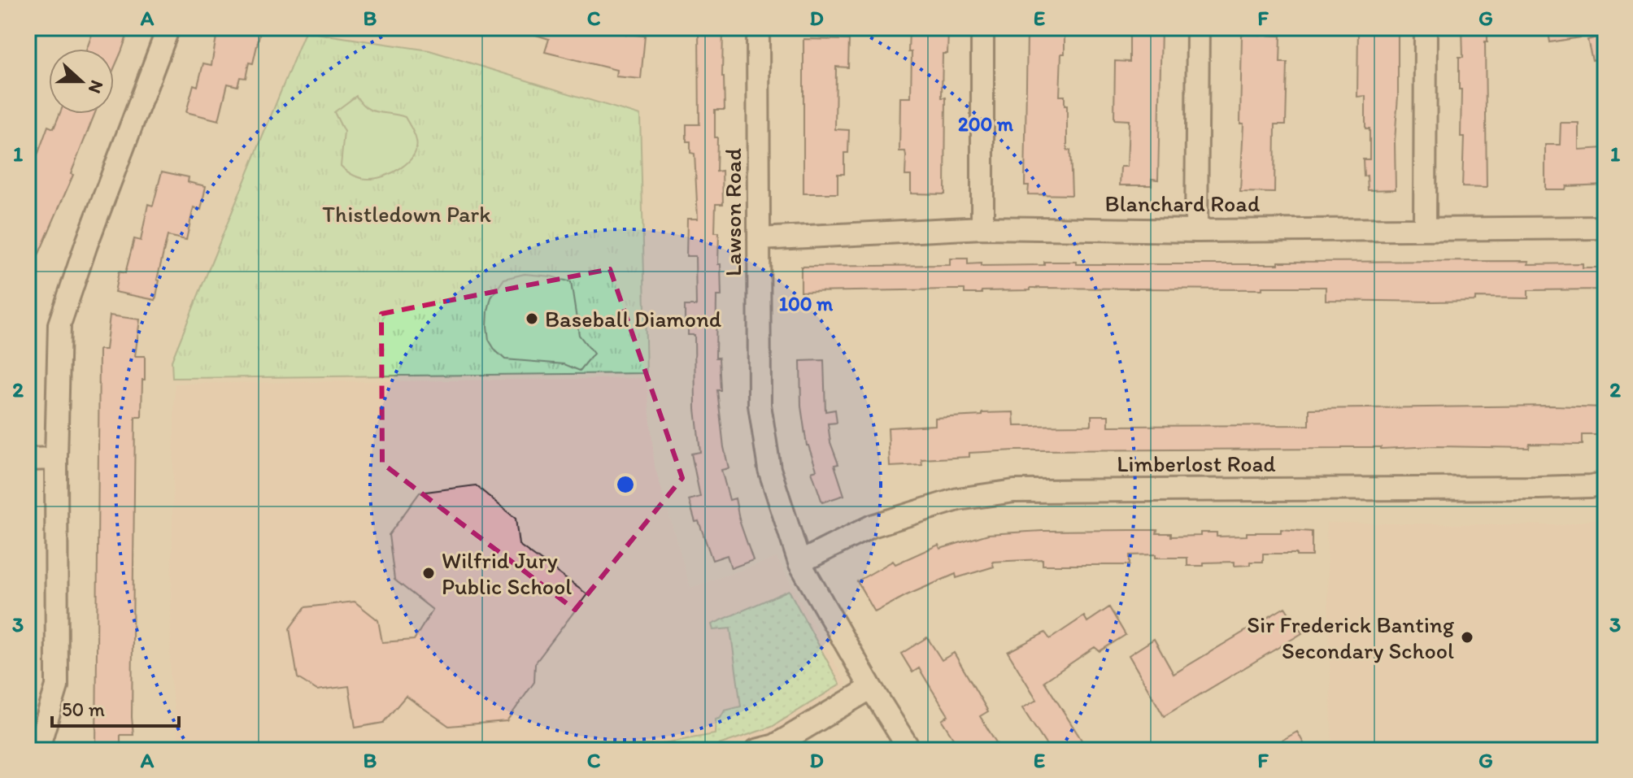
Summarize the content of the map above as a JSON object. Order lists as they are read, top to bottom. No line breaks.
{"streets":{"street":["Blanchard Road","Lawson Road","Limberlost Road"]},"crossings":[["Blanchard Road","Lawson Road"],["Lawson Road","Limberlost Road"]],"parks":["Thistledown Park"],"places":["Baseball Diamond","Wilfrid Jury Public School","Sir Frederick Banting Secondary School"],"scale_bar":"50 m","north":"right","grid":{"columns":["A","B","C","D","E","F","G"],"rows":["1","2","3"]},"rings":["200 m","100 m"]}
